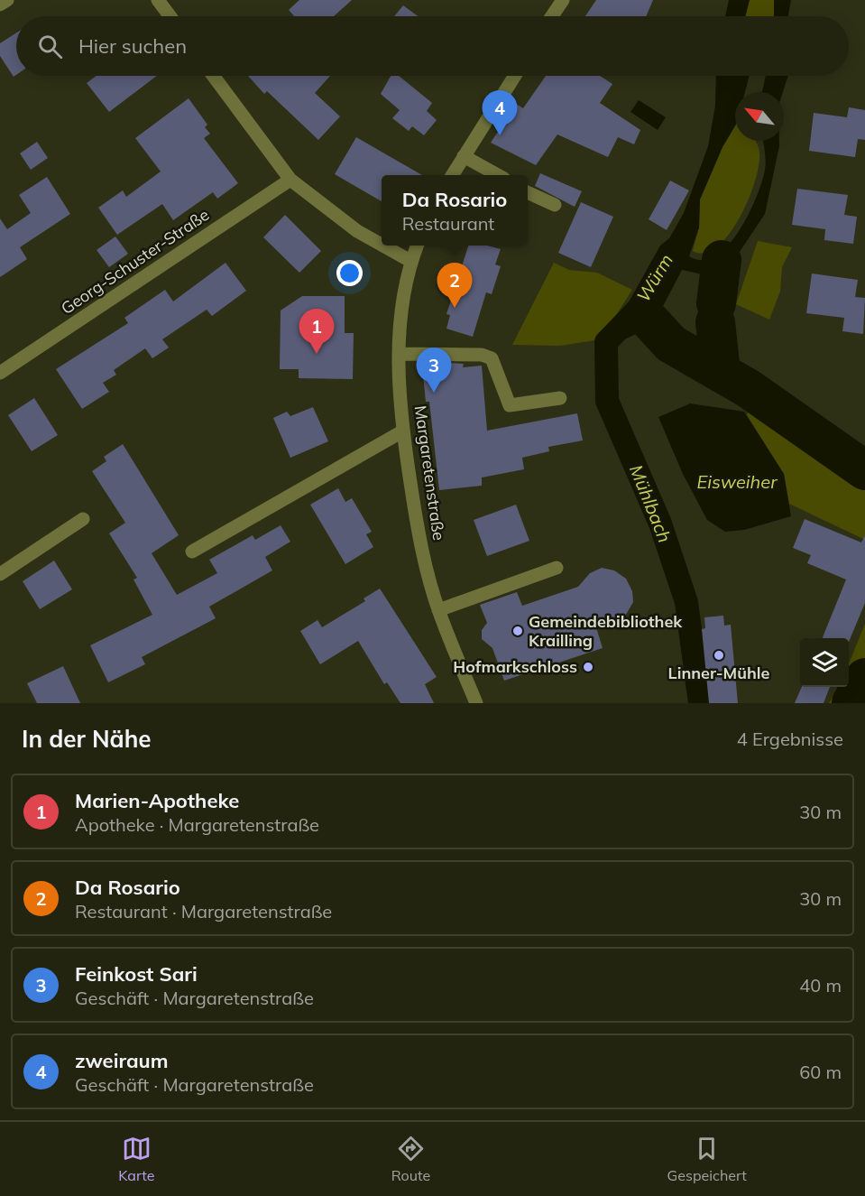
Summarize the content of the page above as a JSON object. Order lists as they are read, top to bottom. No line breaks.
{"streets":{"street":["Georg-Schuster-Straße","Margaretenstraße"]},"water":["Würm","Eisweiher","Mühlbach"],"places":["Gemeindebibliothek Krailling","Linner-Mühle","Hofmarkschloss"],"north":"top left","page":{"search":"Hier suchen","pins":["4","2","1","3"],"popup":["Da Rosario","Restaurant"],"heading":["In der Nähe","4 Ergebnisse"],"list":[{"mark":"1","name":"Marien-Apotheke","note":"Apotheke · Margaretenstraße","value":"30 m"},{"mark":"2","name":"Da Rosario","note":"Restaurant · Margaretenstraße","value":"30 m"},{"mark":"3","name":"Feinkost Sari","note":"Geschäft · Margaretenstraße","value":"40 m"},{"mark":"4","name":"zweiraum","note":"Geschäft · Margaretenstraße","value":"60 m"}],"nav":["Karte","Route","Gespeichert"]}}
